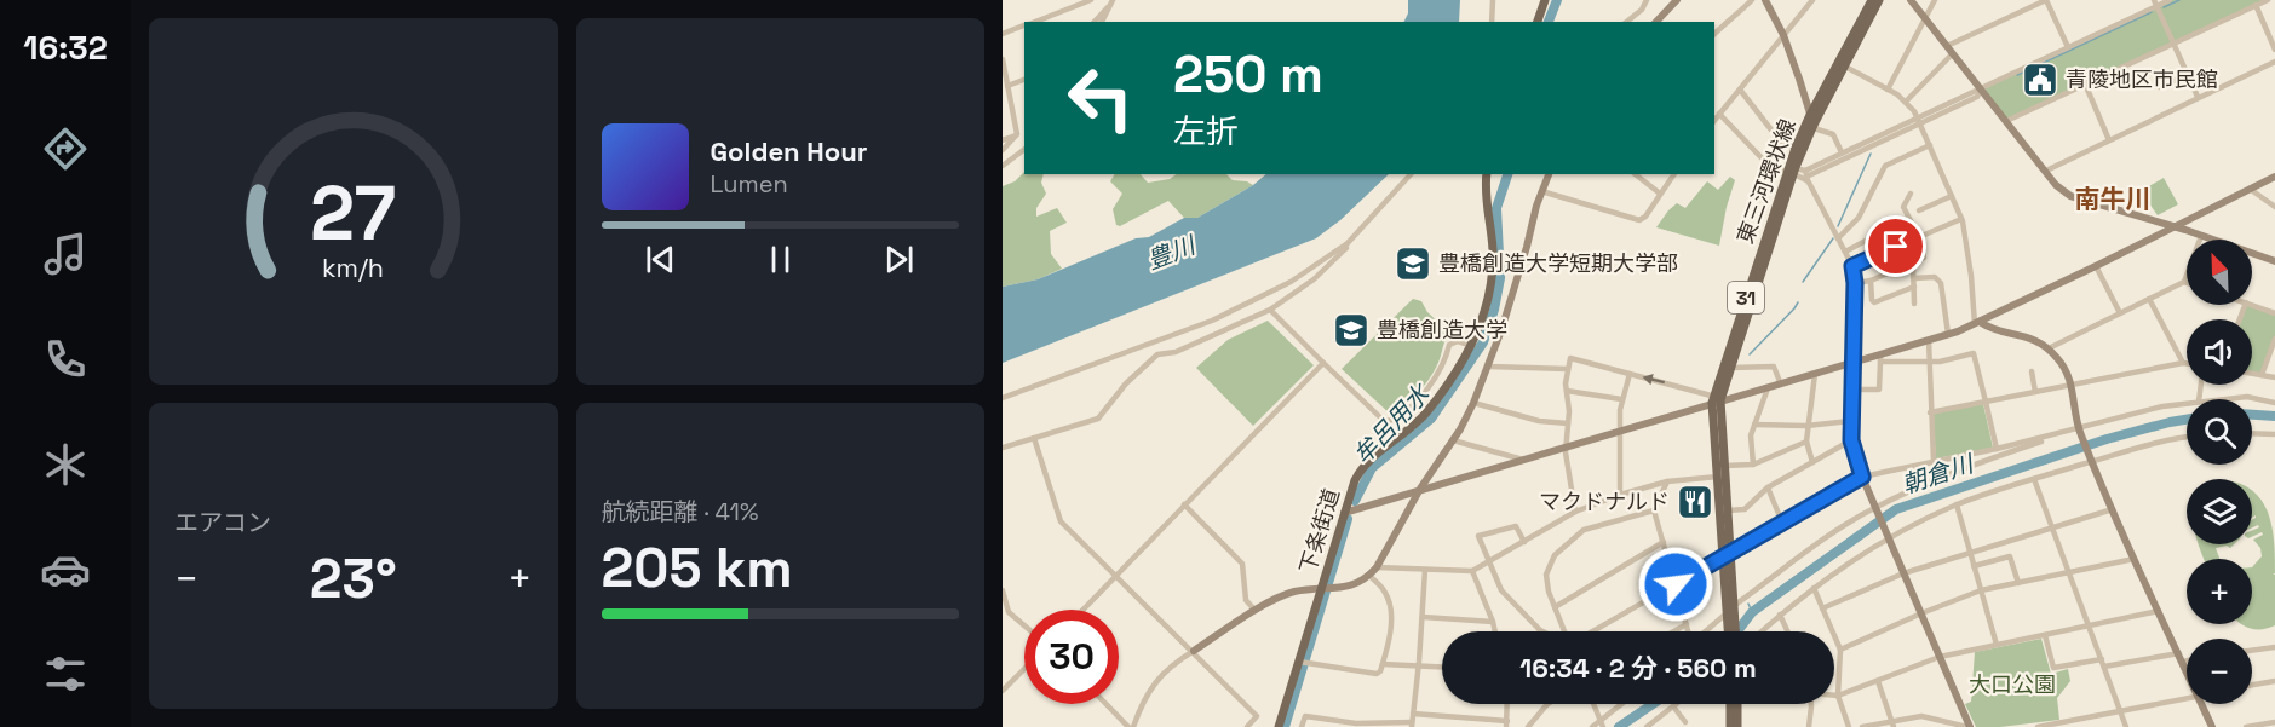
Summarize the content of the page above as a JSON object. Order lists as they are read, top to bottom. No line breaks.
{"streets":{"main road":["東三河環状線","31","下条街道"]},"districts":["南牛川"],"water":["豊川","牟呂用水","朝倉川"],"parks":["大口公園"],"places":{"public building":["青陵地区市民館"],"school or university":["豊橋創造大学短期大学部","豊橋創造大学"],"restaurant":["マクドナルド"]},"north":"top left","page":{"tabs":"16:32","turn":["250 m","左折"],"song":["Golden Hour","Lumen"],"map_buttons":["+","−"],"tile":["エアコン",["航続距離 · 41%","205 km"]],"heat":["−","23°","+"],"limit":"30","trip":"16:34 · 2 分 · 560 m","gauge":["27","km/h"]}}
